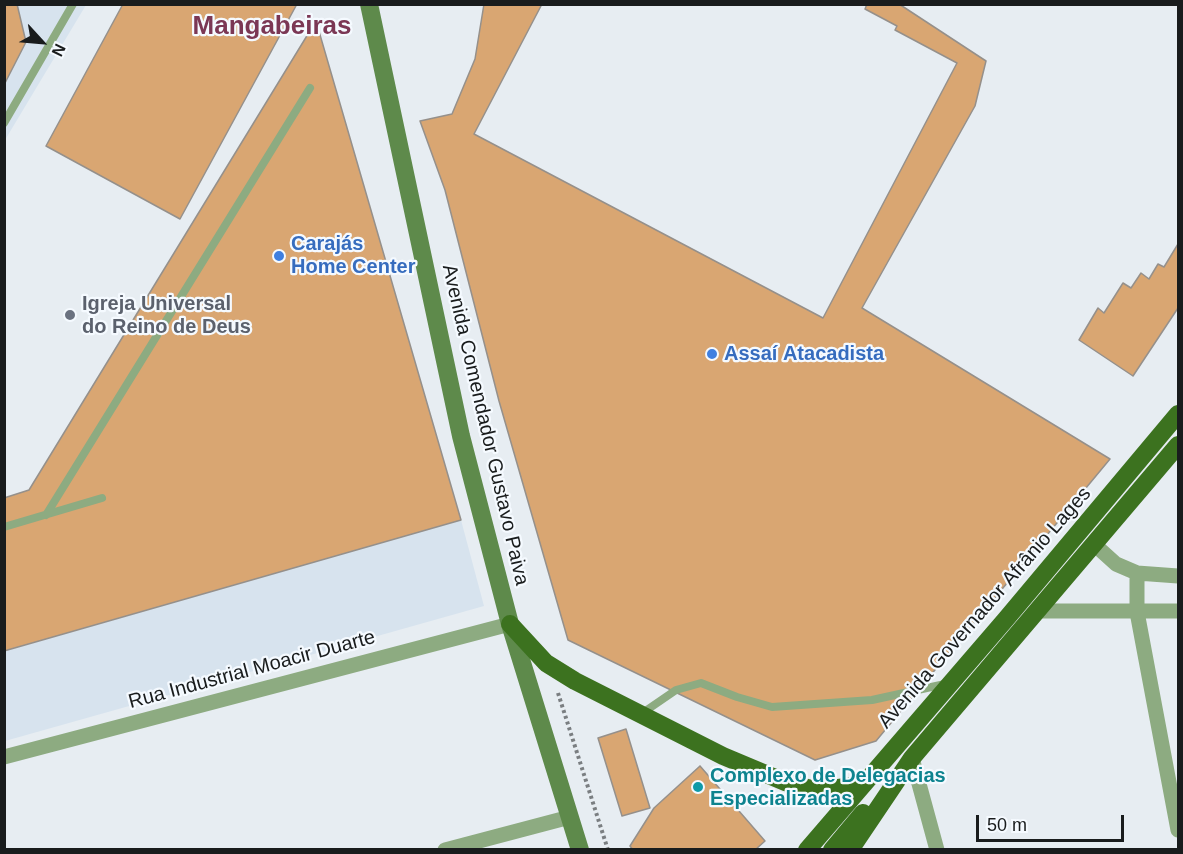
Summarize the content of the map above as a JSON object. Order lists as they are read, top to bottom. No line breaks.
{"streets":{"main road":["Avenida Comendador Gustavo Paiva","Avenida Governador Afrânio Lages"],"street":["Rua Industrial Moacir Duarte"]},"crossings":[["Avenida Comendador Gustavo Paiva","Rua Industrial Moacir Duarte"]],"districts":["Mangabeiras"],"places":["Carajás Home Center","Igreja Universal do Reino de Deus","Assaí Atacadista","Complexo de Delegacias Especializadas"],"scale_bar":"50 m","north":"bottom right"}
